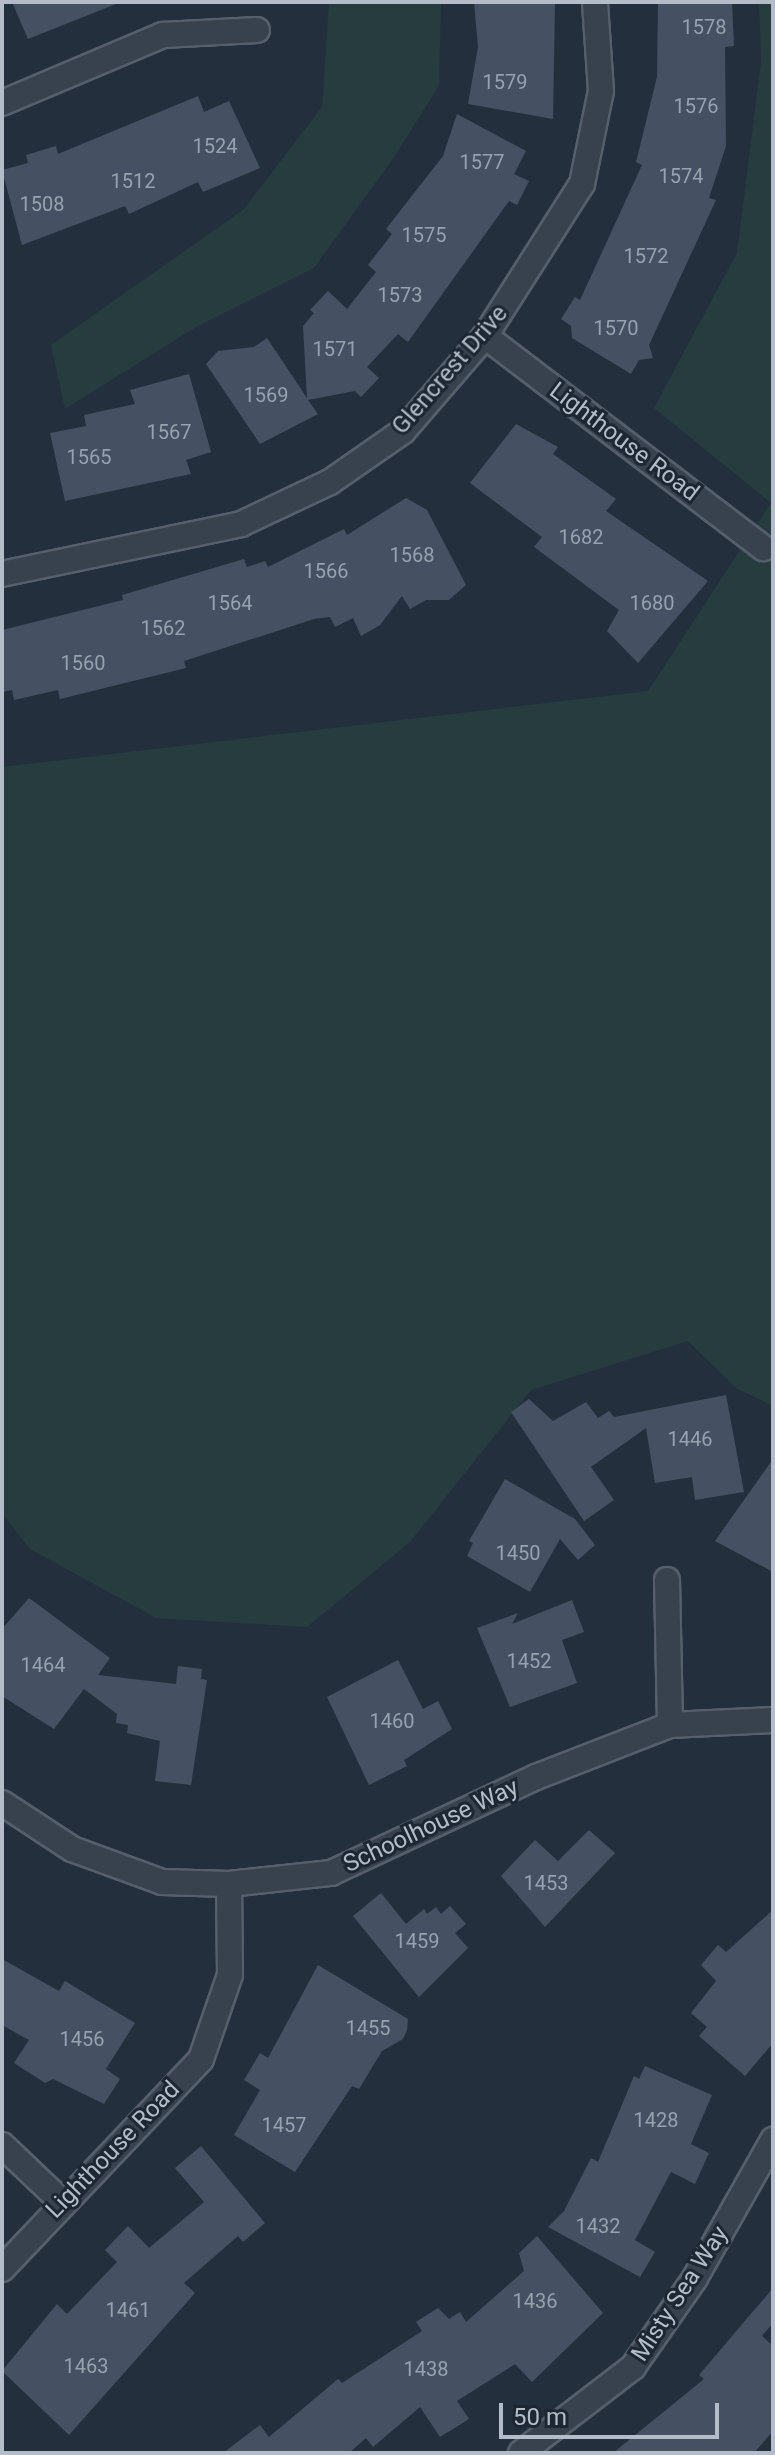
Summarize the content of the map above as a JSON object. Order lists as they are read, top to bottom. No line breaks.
{"streets":{"street":["Glencrest Drive","Lighthouse Road","Schoolhouse Way","Misty Sea Way"]},"crossings":[["Glencrest Drive","Lighthouse Road"],["Lighthouse Road","Schoolhouse Way"]],"house_numbers":["1578","1579","1576","1524","1577","1574","1512","1508","1575","1572","1573","1570","1571","1569","1567","1565","1682","1568","1566","1564","1680","1562","1560","1446","1450","1452","1464","1460","1453","1459","1455","1456","1428","1457","1432","1436","1461","1463","1438"],"scale_bar":"50 m"}
